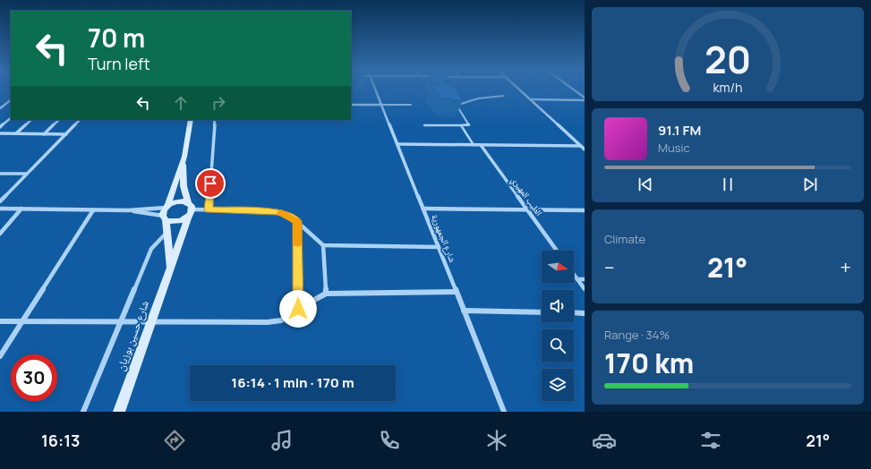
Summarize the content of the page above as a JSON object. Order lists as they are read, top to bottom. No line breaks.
{"streets":{"main road":["شارع حسين بوزيان"],"street":["الطيب المهيري","شارع الجمهورية"]},"north":"right","page":{"turn":["70 m","Turn left"],"song":["91.1 FM","Music"],"tile":["Climate",["Range · 34%","170 km"]],"heat":["−","21°","+"],"limit":"30","trip":"16:14 · 1 min · 170 m","tabs":["16:13","21°"],"gauge":["20","km/h"]}}
